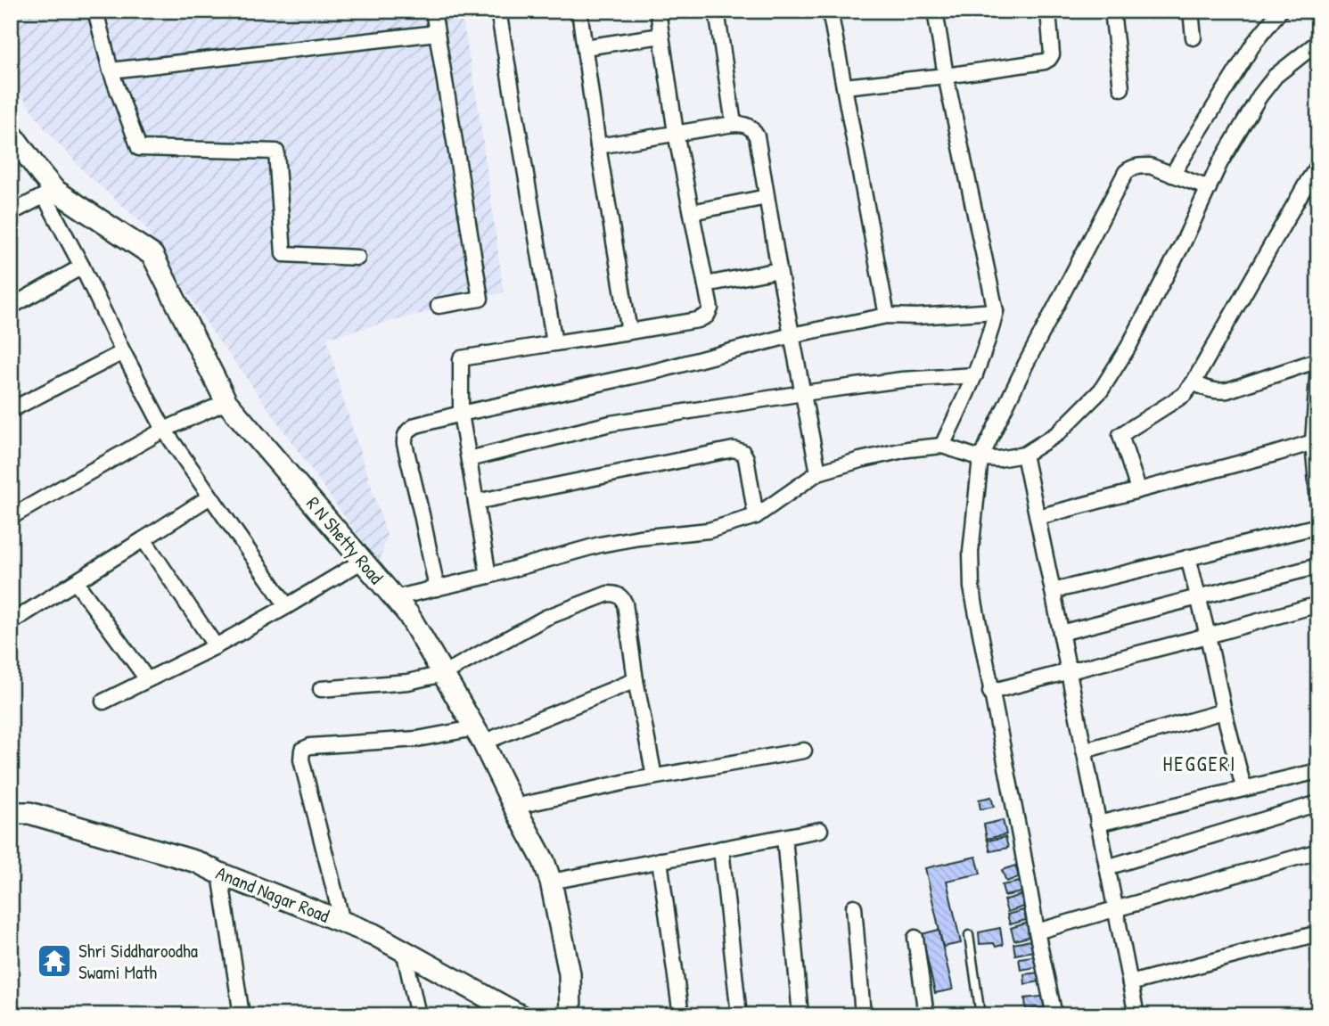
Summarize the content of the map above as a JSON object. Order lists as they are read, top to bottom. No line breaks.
{"streets":{"street":["R N Shetty Road","Anand Nagar Road"]},"districts":["HEGGERI"],"places":{"temple":["Shri Siddharoodha Swami Math"]}}
